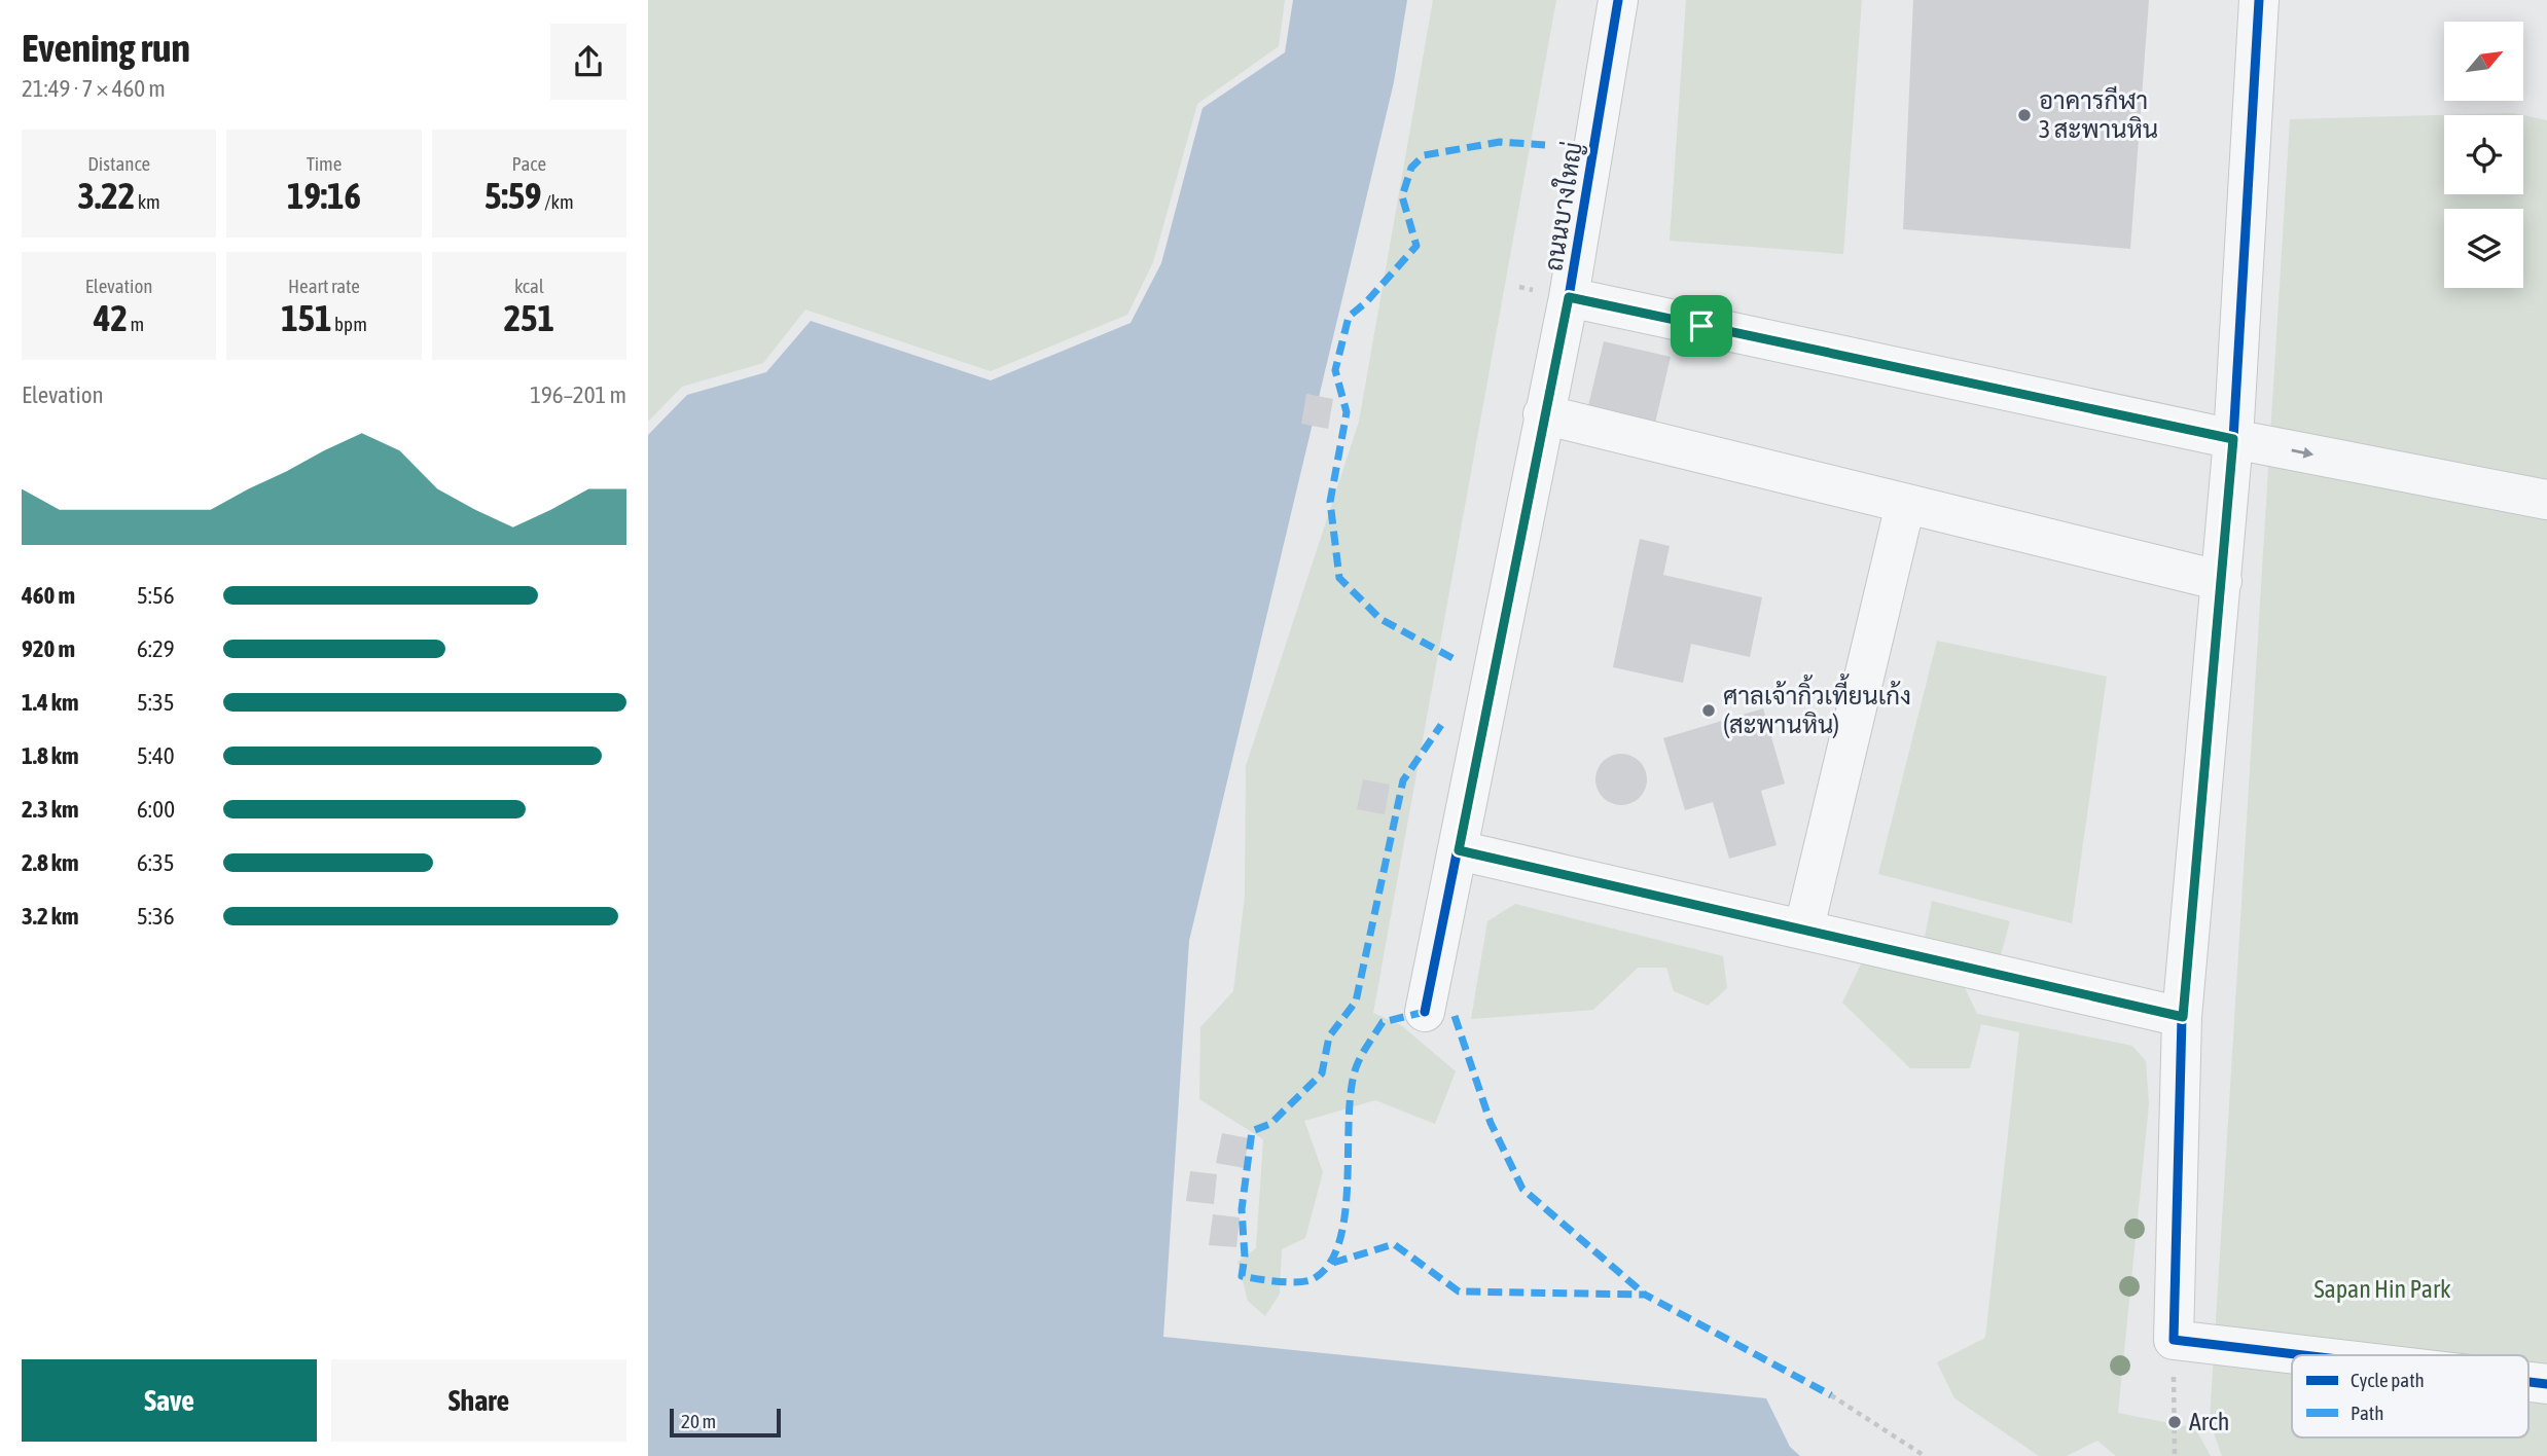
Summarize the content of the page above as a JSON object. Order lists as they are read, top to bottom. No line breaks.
{"streets":{"street":["ถนนบางใหญ่"]},"parks":["Sapan Hin Park"],"places":["อาคารกีฬา 3 สะพานหิน","ศาลเจ้ากิ้วเที้ยนเก้ง (สะพานหิน)","Arch"],"legend":["Cycle path","Path"],"scale_bar":"20 m","north":"top right","page":{"heading":["Evening run","21:49 · 7 × 460 m"],"stats":[["Distance","3.22 km"],["Time","19:16"],["Pace","5:59 /km"],["Elevation","42 m"],["Heart rate","151 bpm"],["kcal","251"]],"chart":["Elevation","196–201 m"],"list":[{"name":"460 m","note":"5:56"},{"name":"920 m","note":"6:29"},{"name":"1.4 km","note":"5:35"},{"name":"1.8 km","note":"5:40"},{"name":"2.3 km","note":"6:00"},{"name":"2.8 km","note":"6:35"},{"name":"3.2 km","note":"5:36"}],"buttons":["Save","Share"],"scale":"20 m"}}
